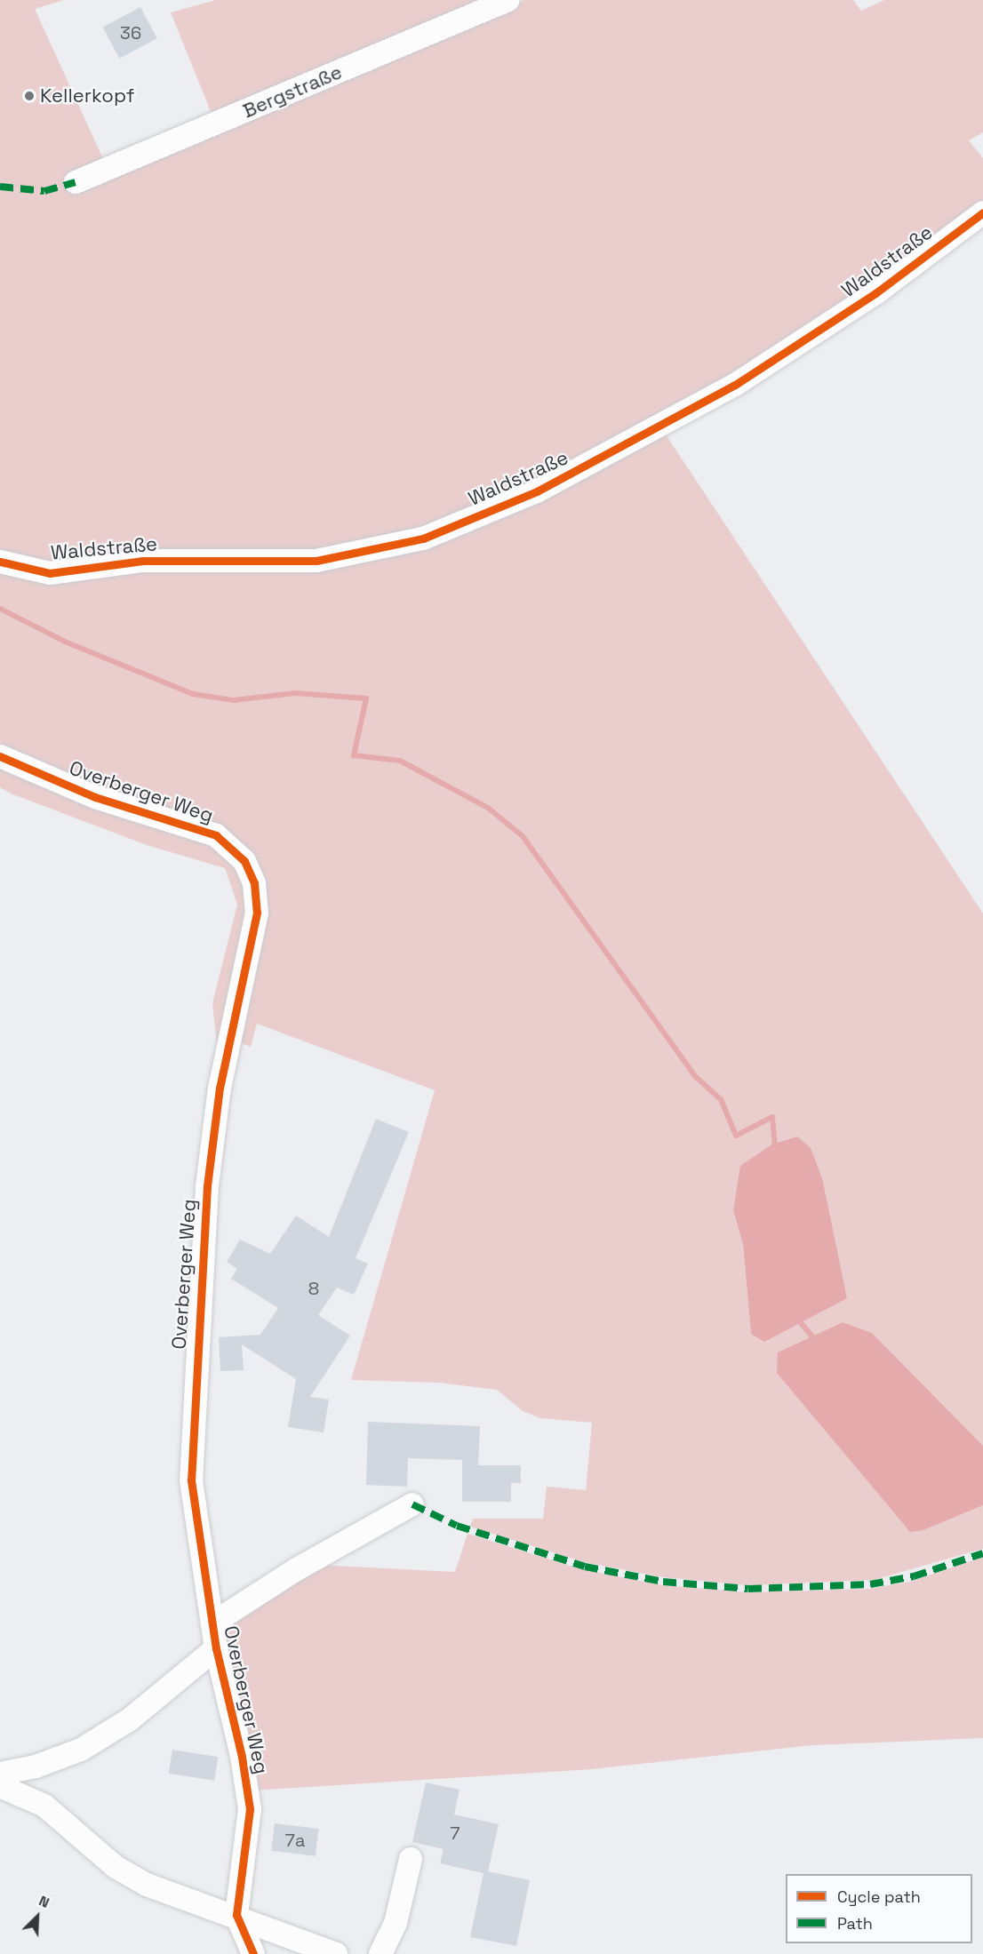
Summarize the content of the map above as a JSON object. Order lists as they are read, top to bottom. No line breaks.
{"streets":{"street":["Bergstraße","Waldstraße","Overberger Weg"]},"places":["Kellerkopf"],"house_numbers":["36","8","7","7a"],"legend":["Cycle path","Path"],"north":"top right"}
